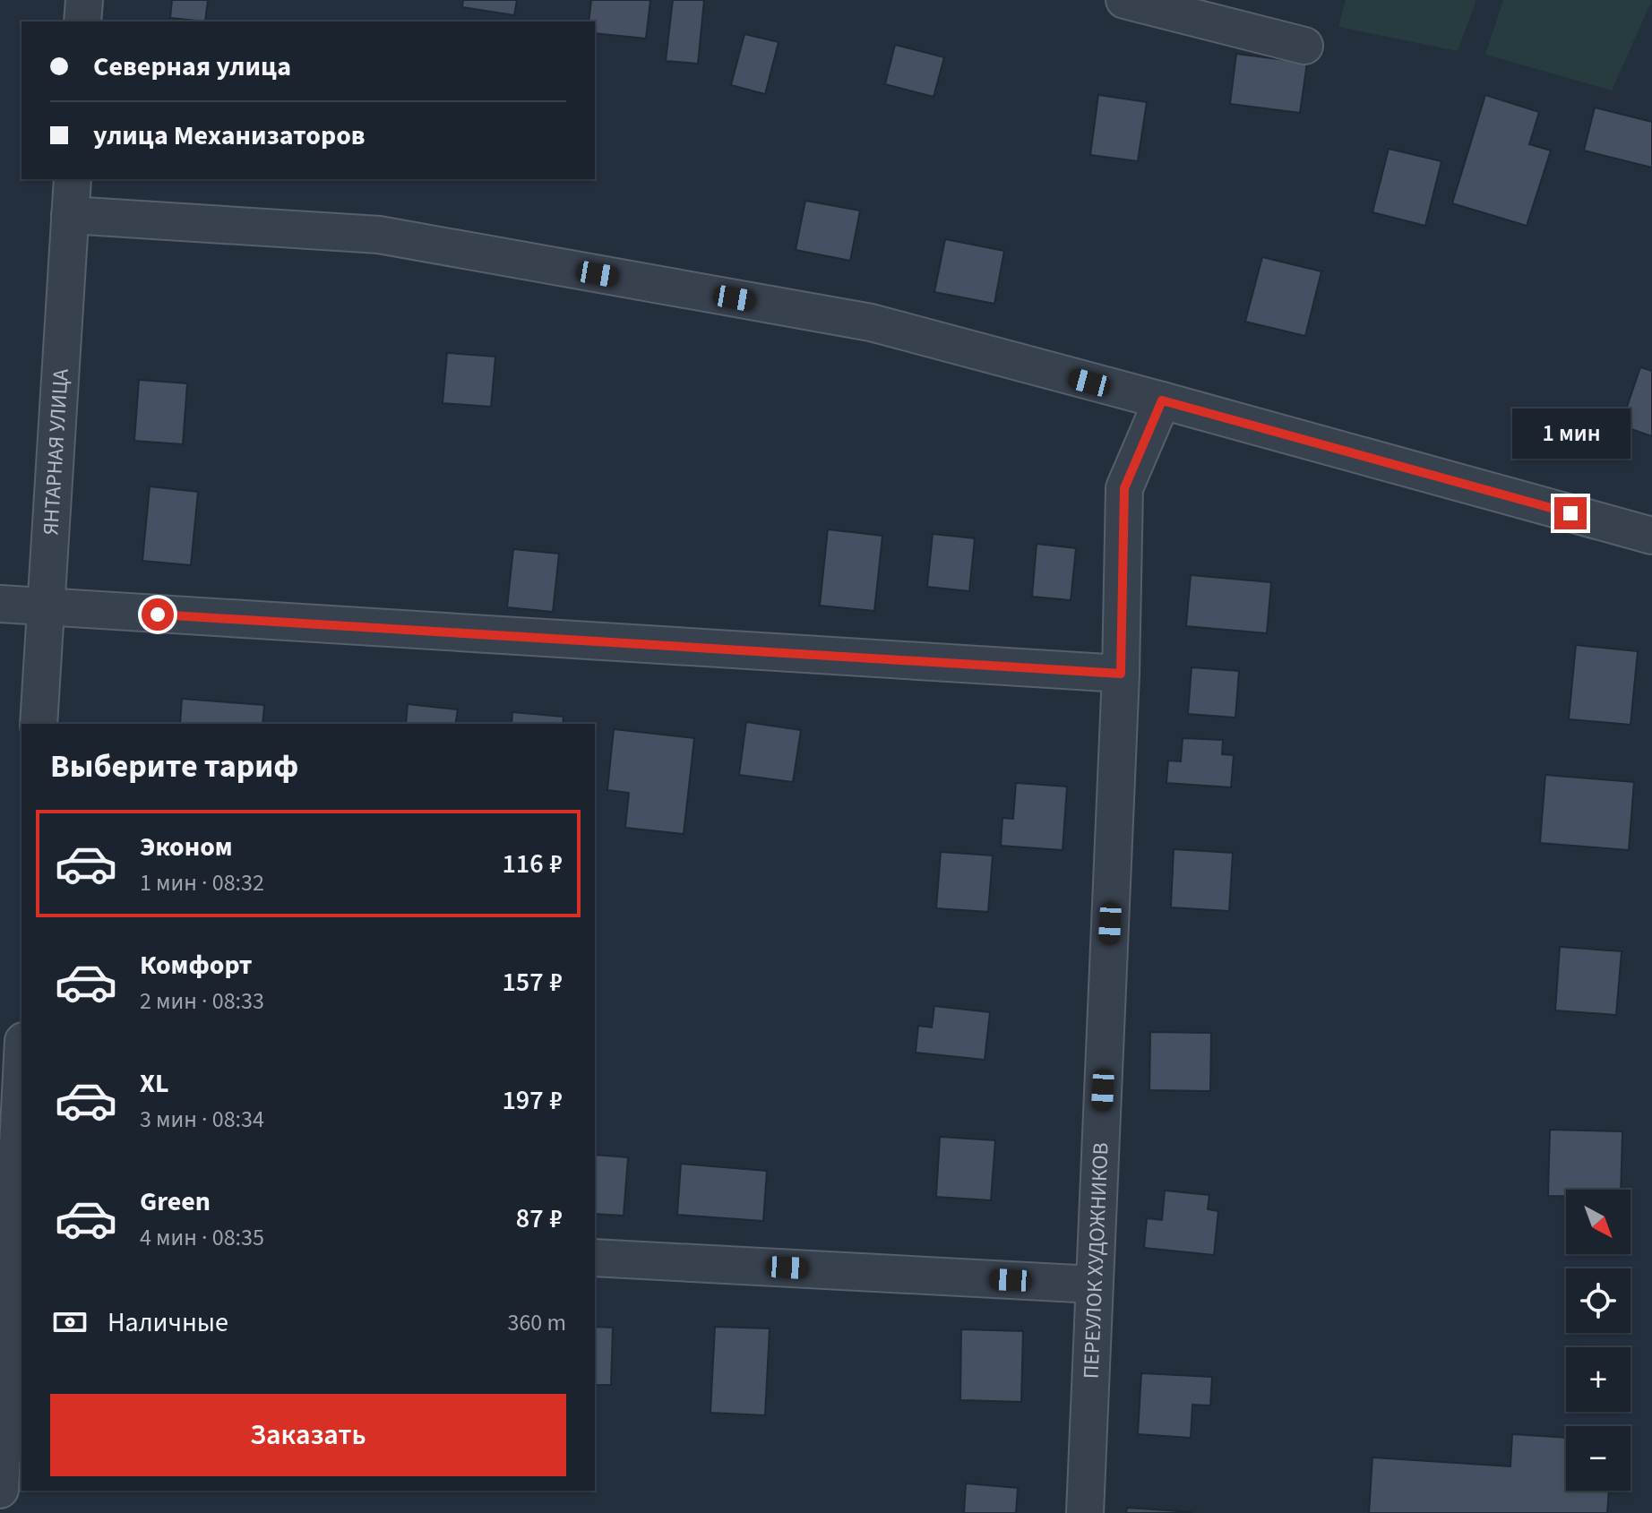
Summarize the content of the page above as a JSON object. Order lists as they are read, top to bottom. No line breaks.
{"streets":{"street":["ЯНТАРНАЯ УЛИЦА","ПЕРЕУЛОК ХУДОЖНИКОВ"]},"north":"bottom right","page":{"banner":["Северная улица","улица Механизаторов"],"bubble":"1 мин","heading":"Выберите тариф","list":[{"name":"Эконом","note":"1 мин · 08:32","value":"116 ₽"},{"name":"Комфорт","note":"2 мин · 08:33","value":"157 ₽"},{"name":"XL","note":"3 мин · 08:34","value":"197 ₽"},{"name":"Green","note":"4 мин · 08:35","value":"87 ₽"}],"map_buttons":["+","−"],"pay":["Наличные","360 m"],"buttons":"Заказать"}}
